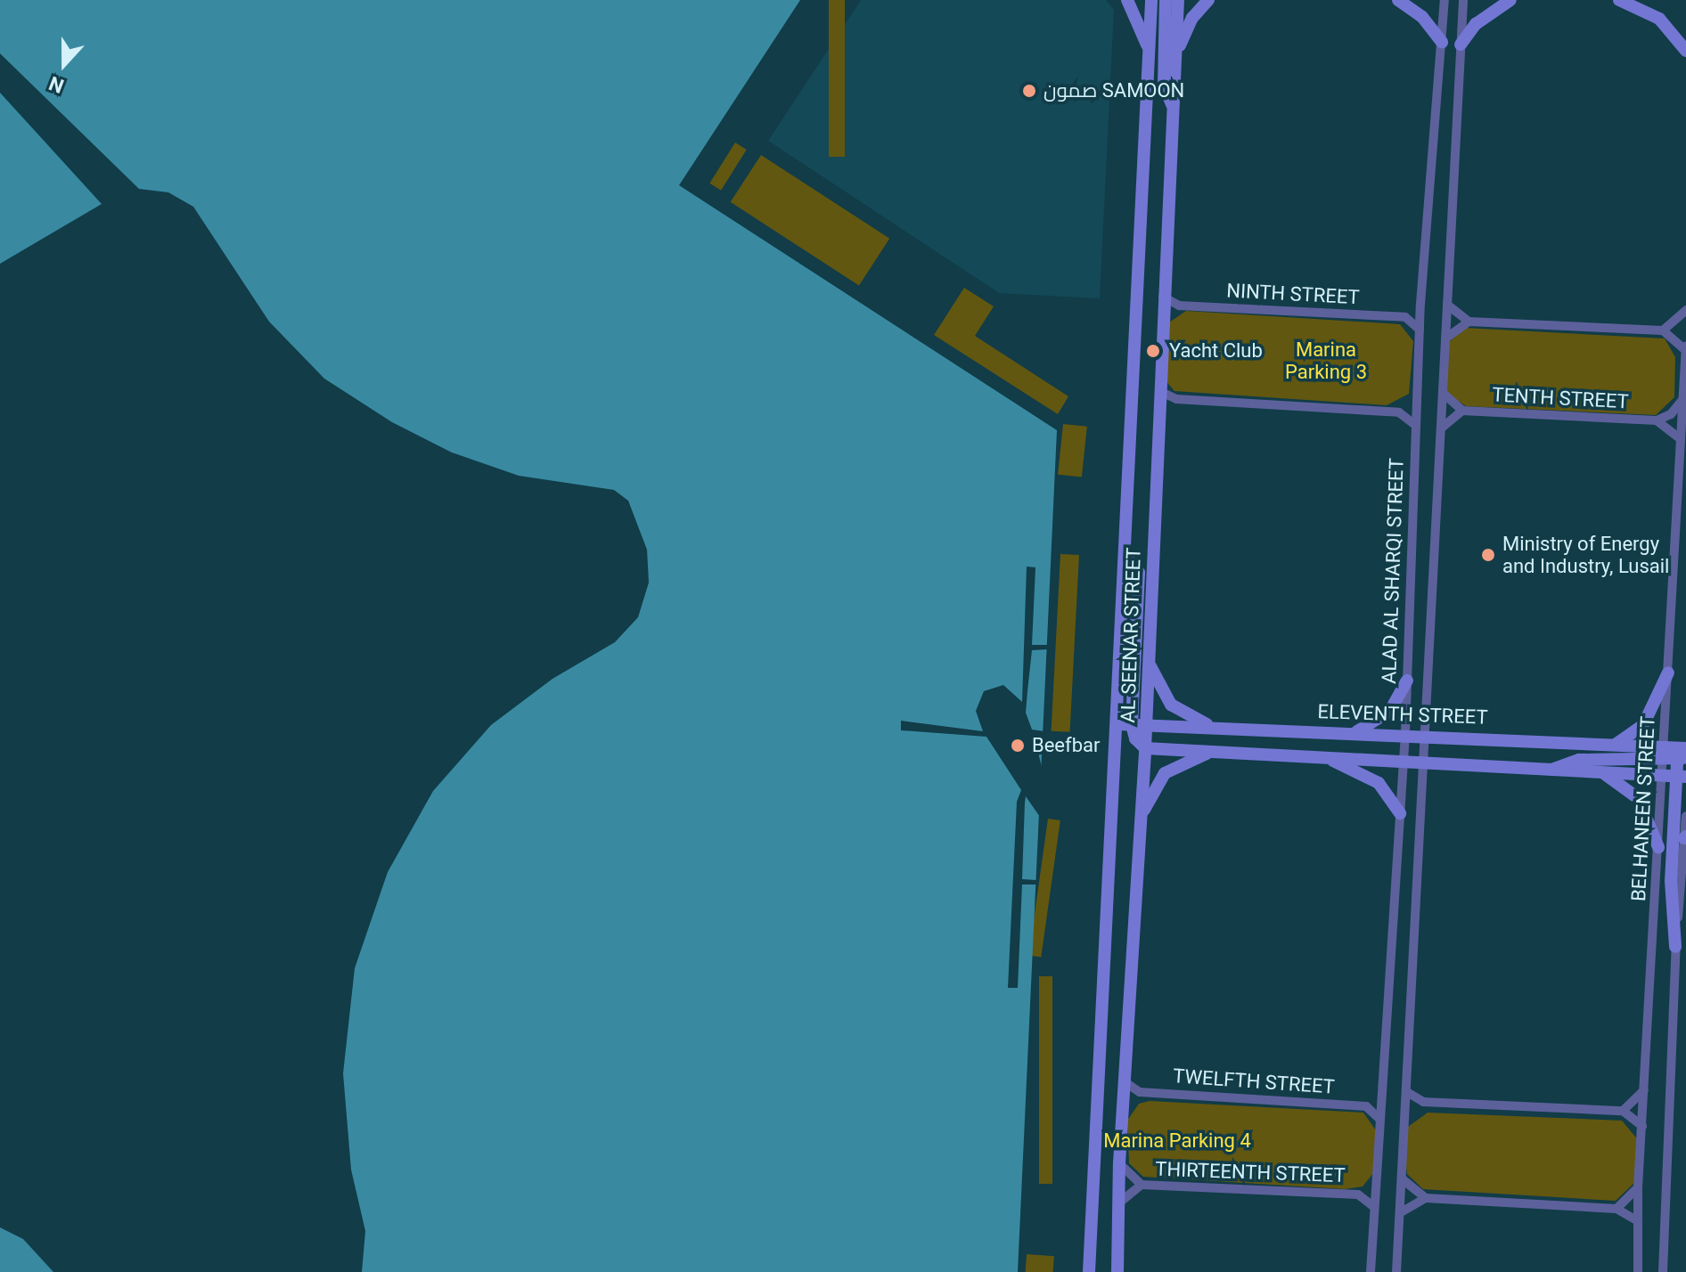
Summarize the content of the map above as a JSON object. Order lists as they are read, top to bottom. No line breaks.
{"streets":{"street":["NINTH STREET","TENTH STREET","ALAD AL SHARQI STREET","AL SEENAR STREET","ELEVENTH STREET","BELHANEEN STREET","TWELFTH STREET","THIRTEENTH STREET"]},"crossings":[["NINTH STREET","AL SEENAR STREET"],["ALAD AL SHARQI STREET","ELEVENTH STREET"],["ALAD AL SHARQI STREET","THIRTEENTH STREET"],["AL SEENAR STREET","ELEVENTH STREET"],["AL SEENAR STREET","THIRTEENTH STREET"],["ELEVENTH STREET","BELHANEEN STREET"]],"parks":["Marina Parking 3","Marina Parking 4"],"places":["صمون SAMOON","Yacht Club","Ministry of Energy and Industry, Lusail","Beefbar"],"north":"bottom"}
